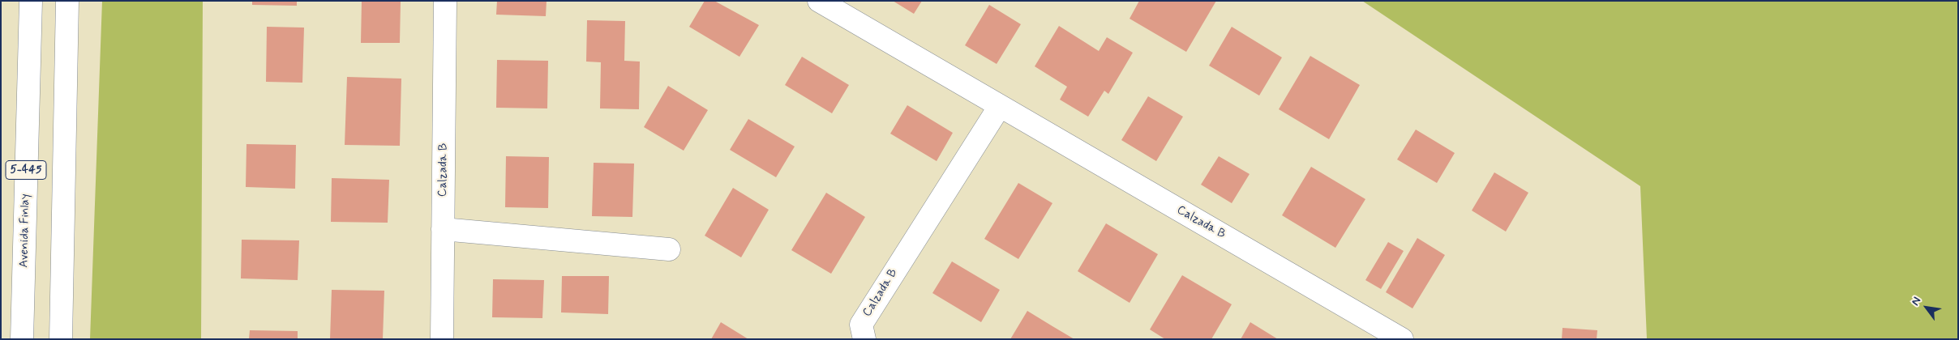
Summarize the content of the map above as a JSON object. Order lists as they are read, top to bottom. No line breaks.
{"streets":{"main road":["5-445","Calzada B","Avenida Finlay"]},"north":"top left"}
